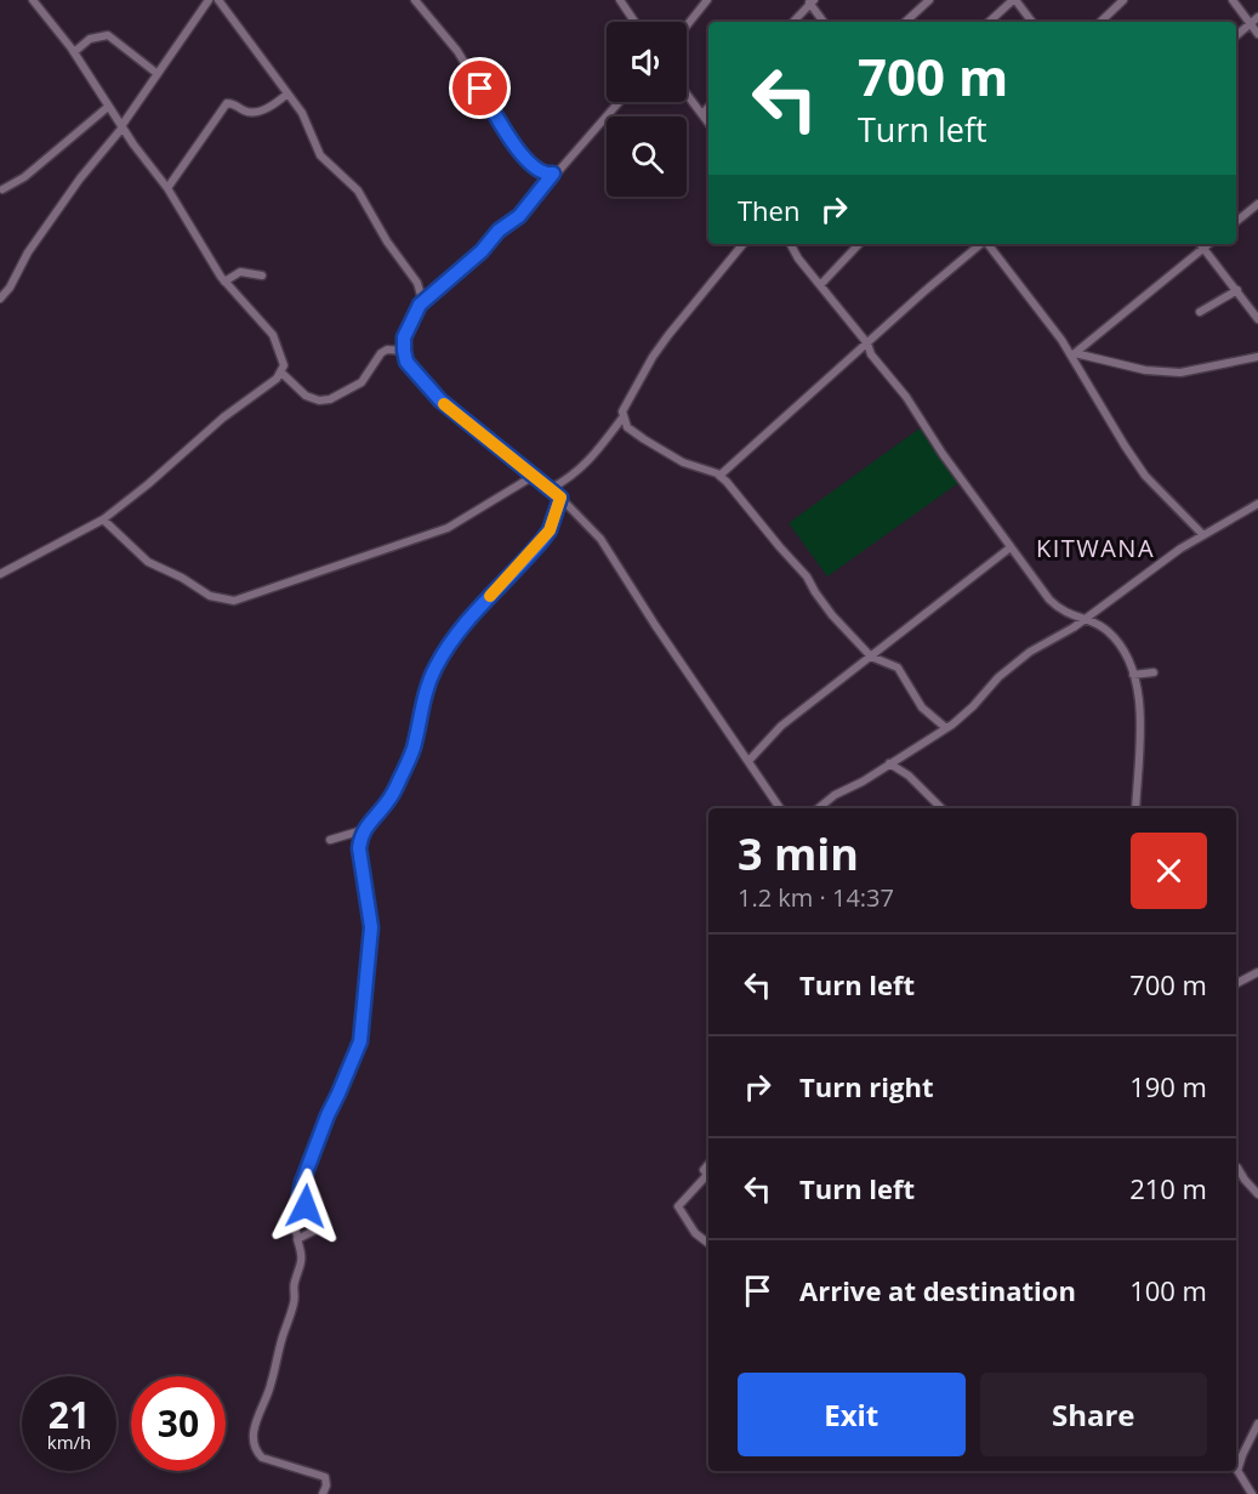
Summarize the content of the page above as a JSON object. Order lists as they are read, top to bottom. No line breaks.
{"districts":["KITWANA"],"page":{"turn":["700 m","Turn left"],"then":"Then","heading":["3 min","1.2 km · 14:37"],"list":[{"name":"Turn left","value":"700 m"},{"name":"Turn right","value":"190 m"},{"name":"Turn left","value":"210 m"},{"name":"Arrive at destination","value":"100 m"}],"buttons":["Exit","Share"],"speed":"21 km/h","limit":"30"}}
